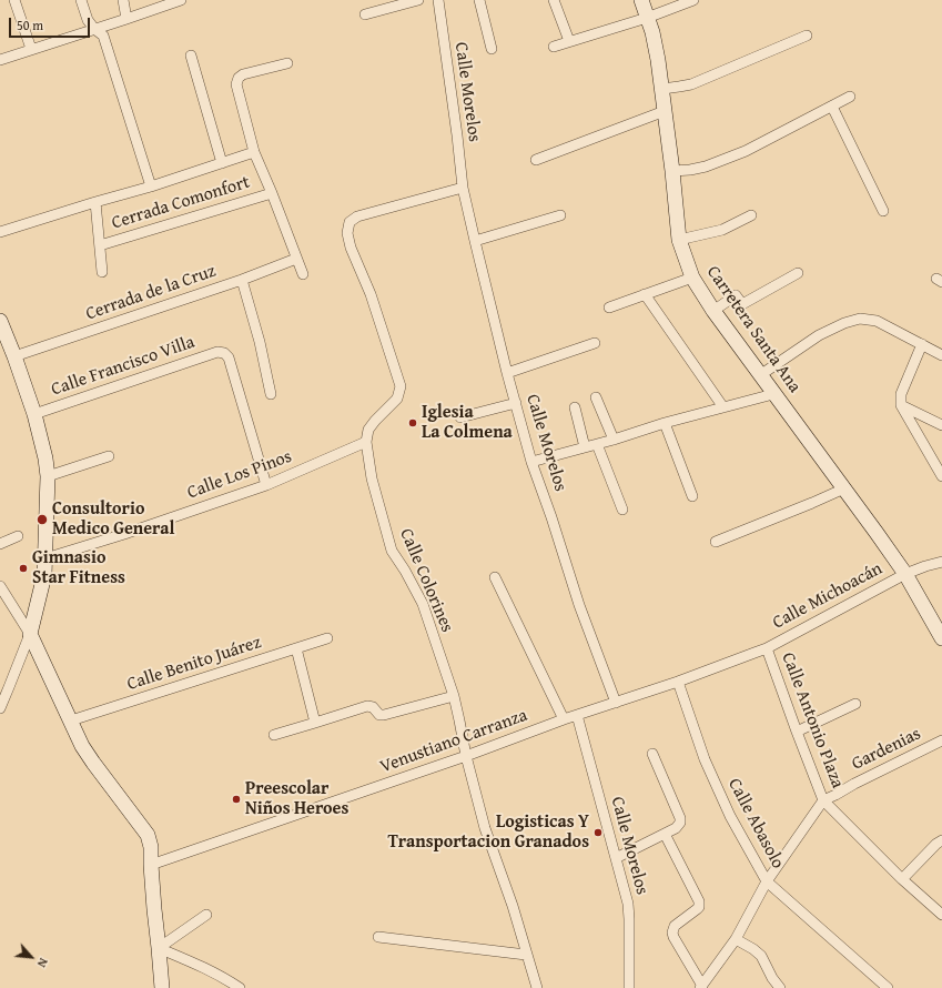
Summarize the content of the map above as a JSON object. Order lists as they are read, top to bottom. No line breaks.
{"streets":{"main road":["Carretera Santa Ana"],"street":["Calle Morelos","Cerrada Comonfort","Cerrada de la Cruz","Calle Francisco Villa","Calle Los Pinos","Calle Colorines","Calle Michoacán","Calle Benito Juárez","Calle Antonio Plaza","Venustiano Carranza","Gardenias","Calle Abasolo"]},"crossings":[["Calle Morelos","Venustiano Carranza"],["Carretera Santa Ana","Calle Michoacán"],["Calle Francisco Villa","Calle Los Pinos"],["Calle Los Pinos","Calle Colorines"],["Calle Colorines","Venustiano Carranza"],["Calle Michoacán","Calle Antonio Plaza"],["Calle Michoacán","Venustiano Carranza"],["Calle Antonio Plaza","Venustiano Carranza"],["Calle Antonio Plaza","Gardenias"],["Venustiano Carranza","Calle Abasolo"]],"places":["Iglesia La Colmena","Consultorio Medico General","Gimnasio Star Fitness","Preescolar Niños Heroes","Logisticas Y Transportacion Granados"],"scale_bar":"50 m","north":"bottom right"}
